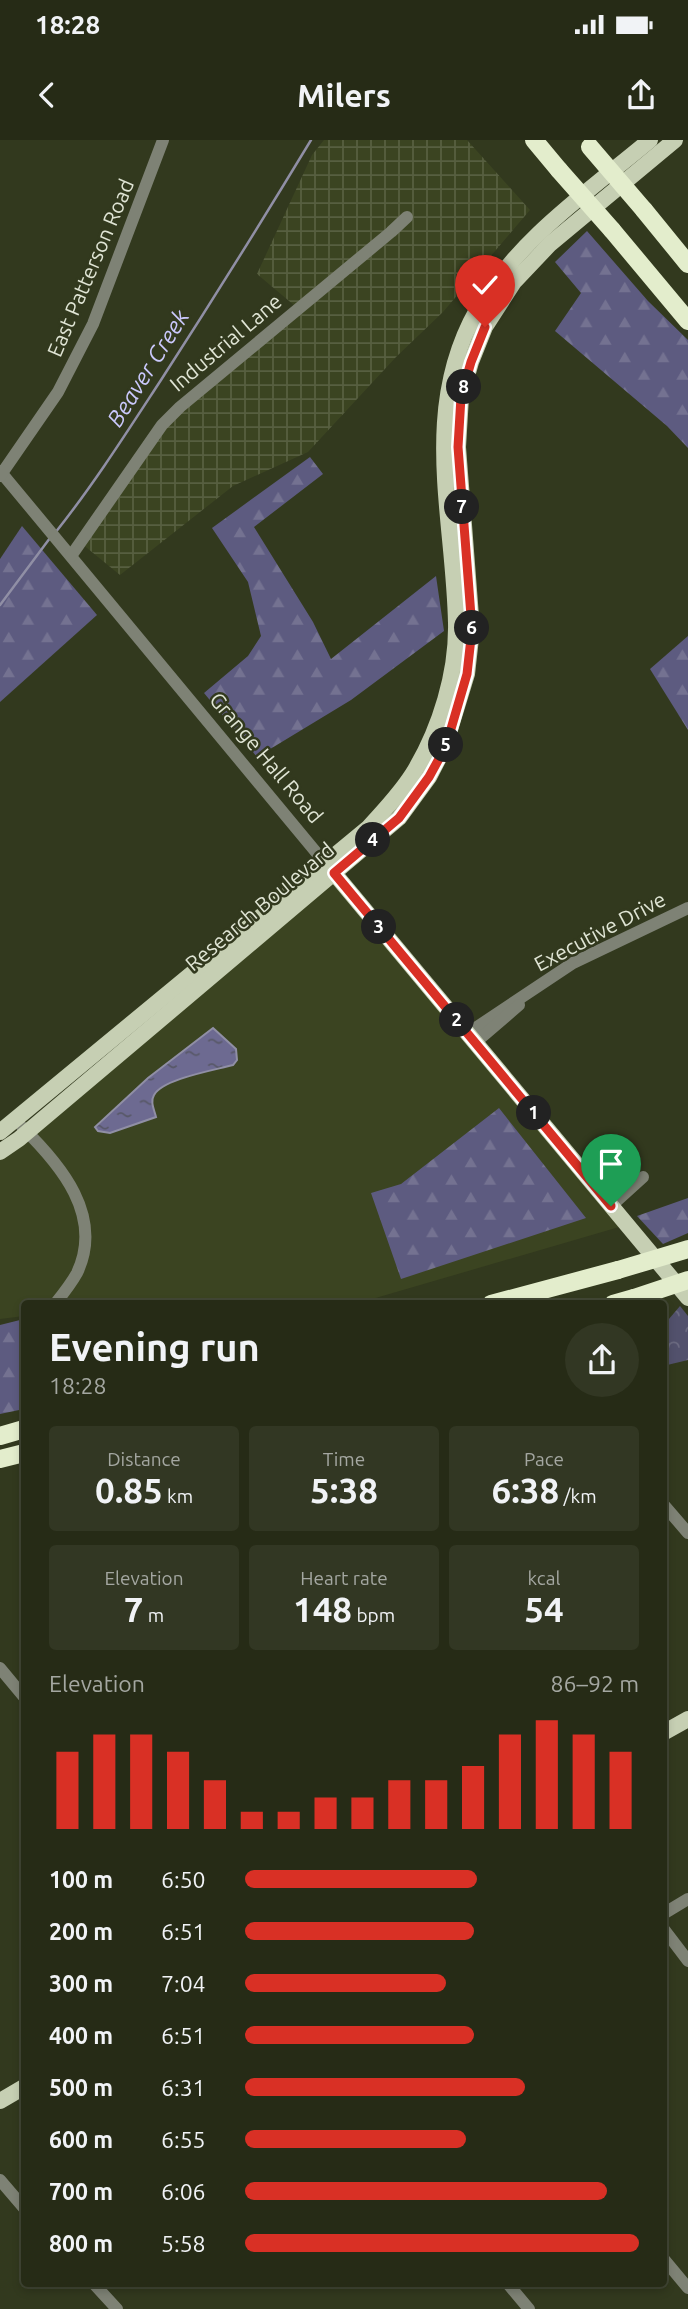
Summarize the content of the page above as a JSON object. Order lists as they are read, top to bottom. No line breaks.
{"streets":{"main road":["Grange Hall Road","Research Boulevard"],"street":["East Patterson Road","Industrial Lane","Executive Drive"]},"crossings":[["East Patterson Road","Grange Hall Road"],["Industrial Lane","Grange Hall Road"],["Grange Hall Road","Research Boulevard"],["Grange Hall Road","Executive Drive"]],"water":["Beaver Creek"],"page":{"status":"18:28","header":"Milers","pins":["8","7","6","5","4","3","2","1"],"heading":["Evening run","18:28"],"stats":[["Distance","0.85 km"],["Time","5:38"],["Pace","6:38 /km"],["Elevation","7 m"],["Heart rate","148 bpm"],["kcal","54"]],"chart":["Elevation","86–92 m"],"list":[{"name":"100 m","note":"6:50"},{"name":"200 m","note":"6:51"},{"name":"300 m","note":"7:04"},{"name":"400 m","note":"6:51"},{"name":"500 m","note":"6:31"},{"name":"600 m","note":"6:55"},{"name":"700 m","note":"6:06"},{"name":"800 m","note":"5:58"}]}}
